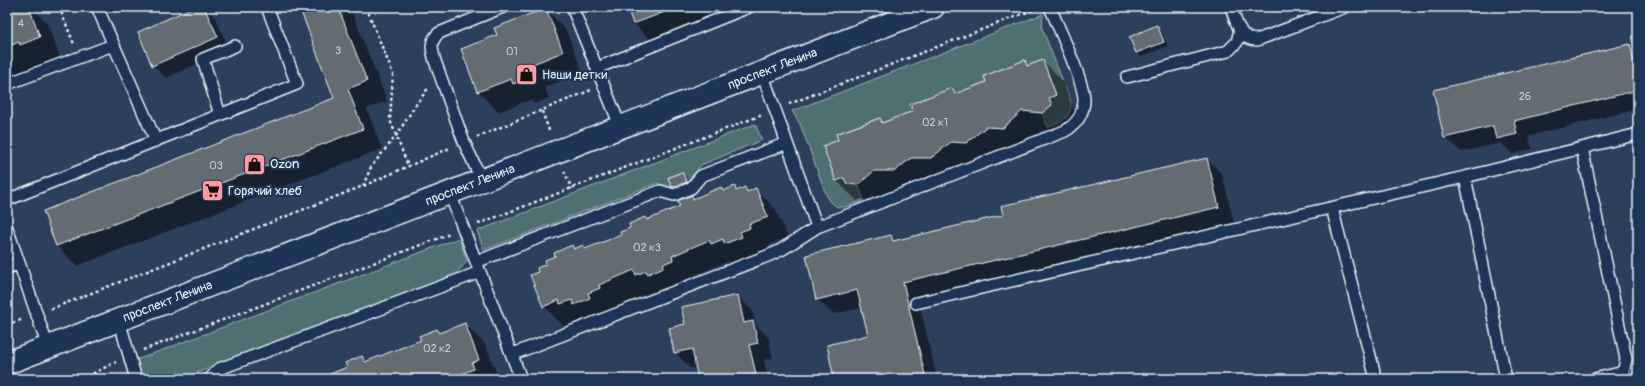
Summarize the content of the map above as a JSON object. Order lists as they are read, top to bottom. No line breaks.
{"streets":{"main road":["проспект Ленина"]},"places":{"shop":["Наши детки","Ozon"],"supermarket":["Горячий хлеб"]},"house_numbers":["4","3","01","26","02 к1","03","02 к3","02 к2"]}
